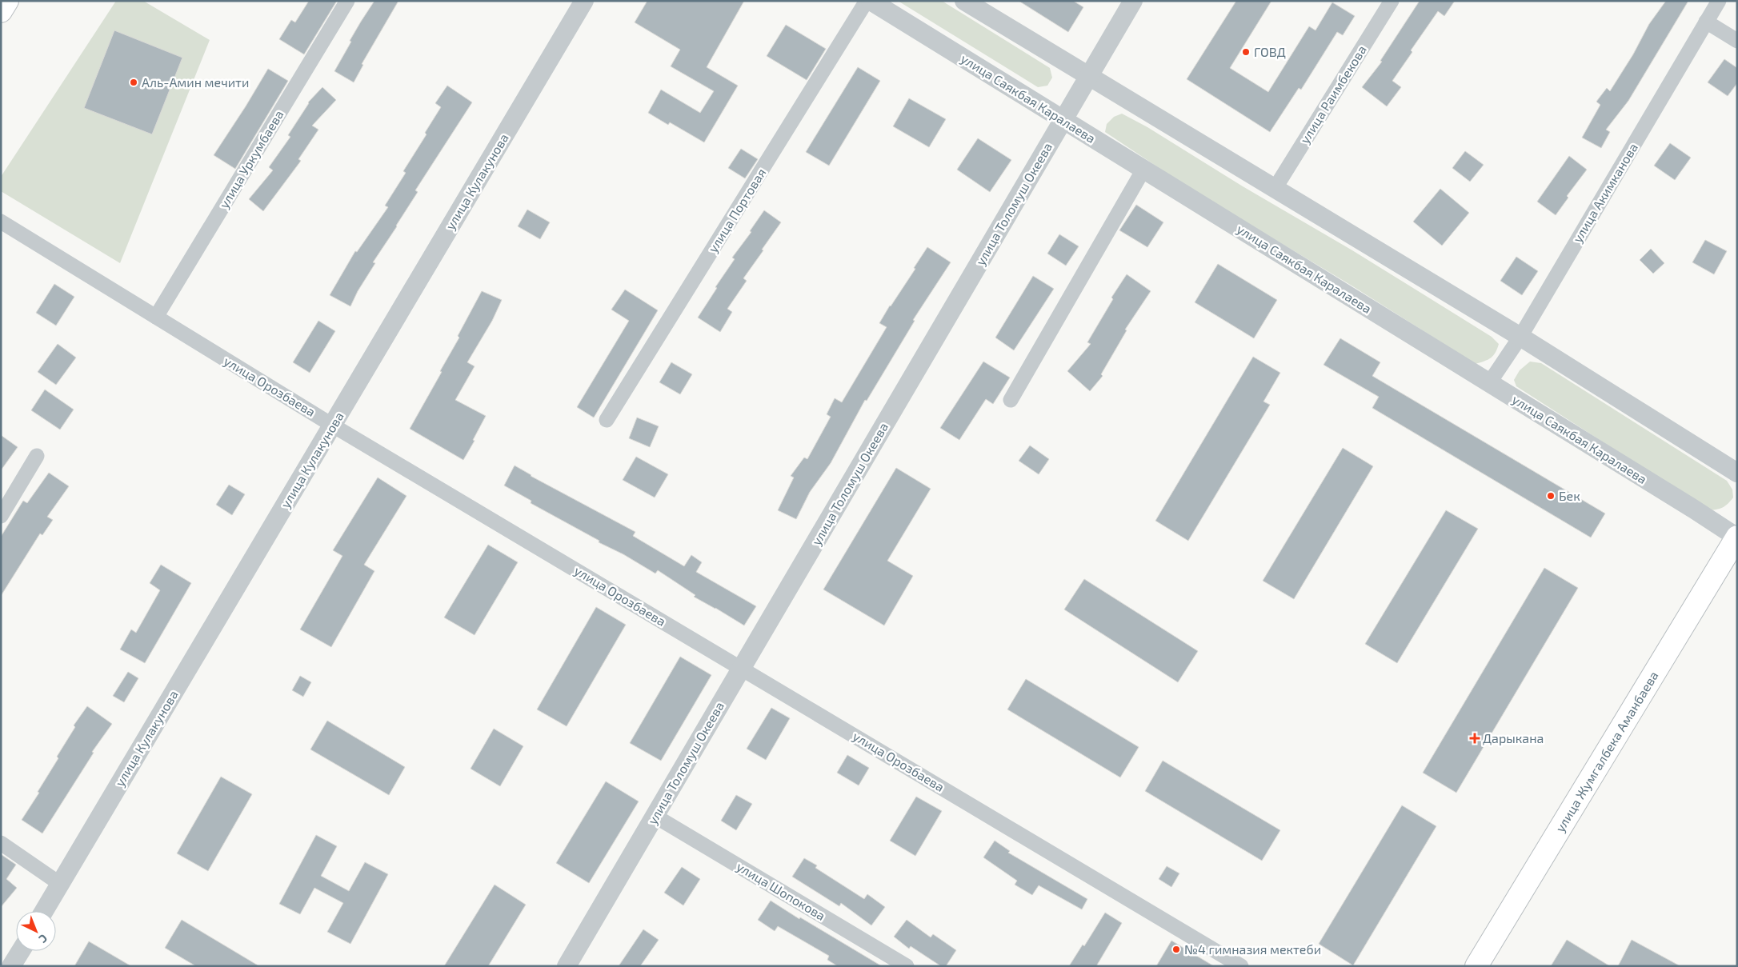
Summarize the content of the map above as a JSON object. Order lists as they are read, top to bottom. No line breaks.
{"streets":{"main road":["улица Жумгалбека Аманбаева"],"street":["улица Раимбекова","улица Саякбая Каралаева","улица Уркумбаева","улица Кулакунова","улица Акимканова","улица Толомуш Океева","улица Портовая","улица Орозбаева","улица Шопокова"]},"crossings":[["улица Саякбая Каралаева","улица Акимканова"],["улица Саякбая Каралаева","улица Толомуш Океева"],["улица Саякбая Каралаева","улица Жумгалбека Аманбаева"],["улица Уркумбаева","улица Орозбаева"],["улица Кулакунова","улица Орозбаева"],["улица Толомуш Океева","улица Орозбаева"],["улица Толомуш Океева","улица Шопокова"]],"places":{"other":["ГОВД","Аль-Амин мечити","Бек","№4 гимназия мектеби"],"health":["Дарыкана"]},"north":"bottom right"}
